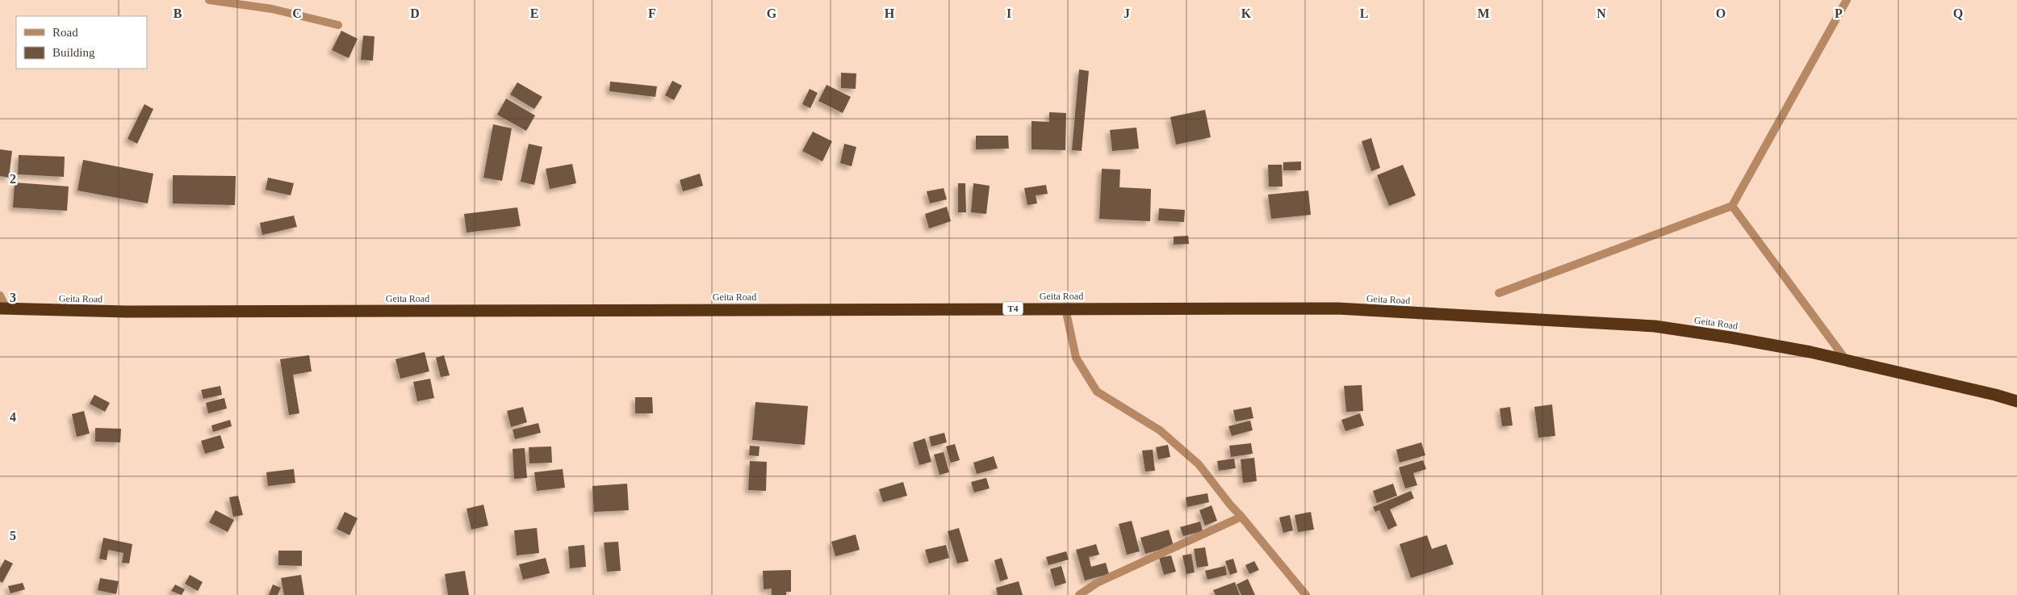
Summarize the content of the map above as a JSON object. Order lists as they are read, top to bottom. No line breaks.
{"streets":{"highway":["Geita Road","T4"]},"legend":["Road","Building"],"grid":{"columns":["B","C","D","E","F","G","H","I","J","K","L","M","N","O","P","Q"],"rows":["2","3","4","5"]}}
